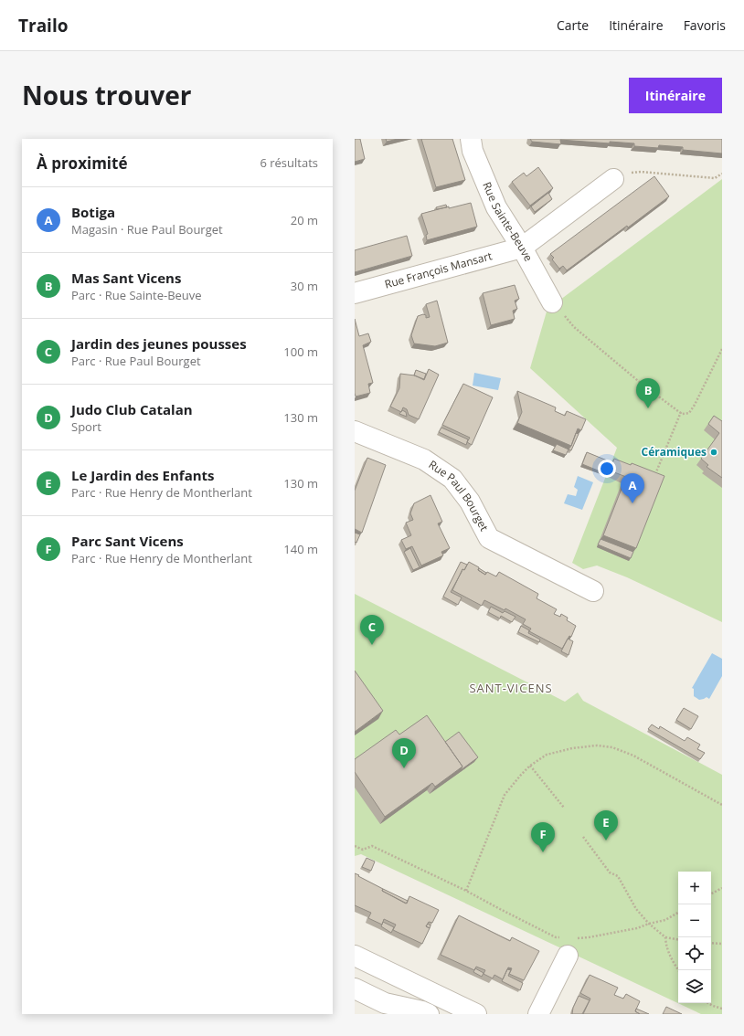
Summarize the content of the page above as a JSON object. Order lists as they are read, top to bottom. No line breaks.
{"streets":{"street":["Rue Sainte-Beuve","Rue François Mansart","Rue Paul Bourget"]},"crossings":[["Rue Sainte-Beuve","Rue François Mansart"]],"districts":["SANT-VICENS"],"places":["Céramiques"],"page":{"header":"Trailo","nav":["Carte","Itinéraire","Favoris"],"title":"Nous trouver","buttons":"Itinéraire","heading":["À proximité","6 résultats"],"list":[{"mark":"A","name":"Botiga","note":"Magasin · Rue Paul Bourget","value":"20 m"},{"mark":"B","name":"Mas Sant Vicens","note":"Parc · Rue Sainte-Beuve","value":"30 m"},{"mark":"C","name":"Jardin des jeunes pousses","note":"Parc · Rue Paul Bourget","value":"100 m"},{"mark":"D","name":"Judo Club Catalan","note":"Sport","value":"130 m"},{"mark":"E","name":"Le Jardin des Enfants","note":"Parc · Rue Henry de Montherlant","value":"130 m"},{"mark":"F","name":"Parc Sant Vicens","note":"Parc · Rue Henry de Montherlant","value":"140 m"}],"pins":["B","A","C","D","E","F"],"map_buttons":["+","−"]}}
